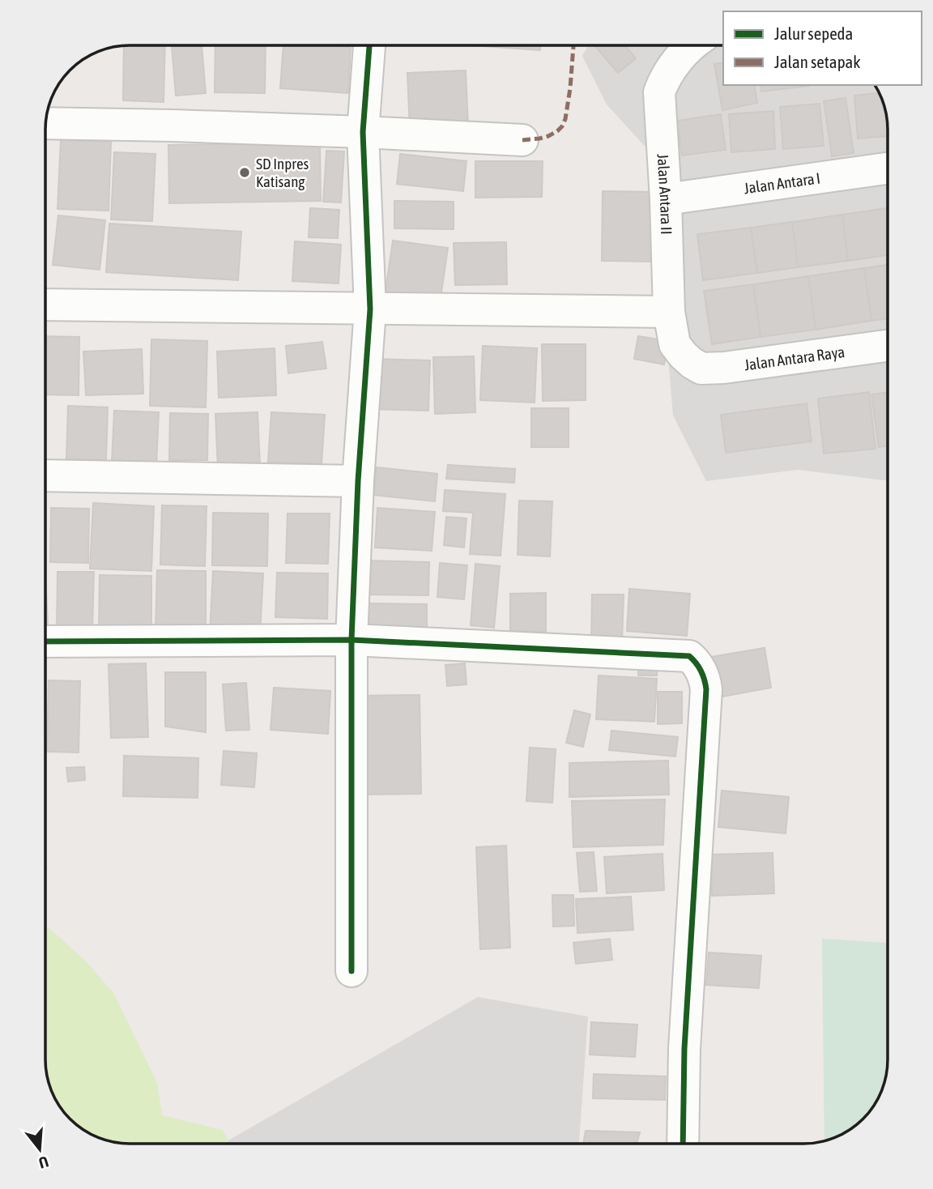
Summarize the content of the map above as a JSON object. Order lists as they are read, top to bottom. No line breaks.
{"streets":{"street":["Jalan Antara I","Jalan Antara II","Jalan Antara Raya"]},"crossings":[["Jalan Antara I","Jalan Antara II"],["Jalan Antara II","Jalan Antara Raya"]],"places":["SD Inpres Katisang"],"legend":["Jalur sepeda","Jalan setapak"],"north":"bottom"}
